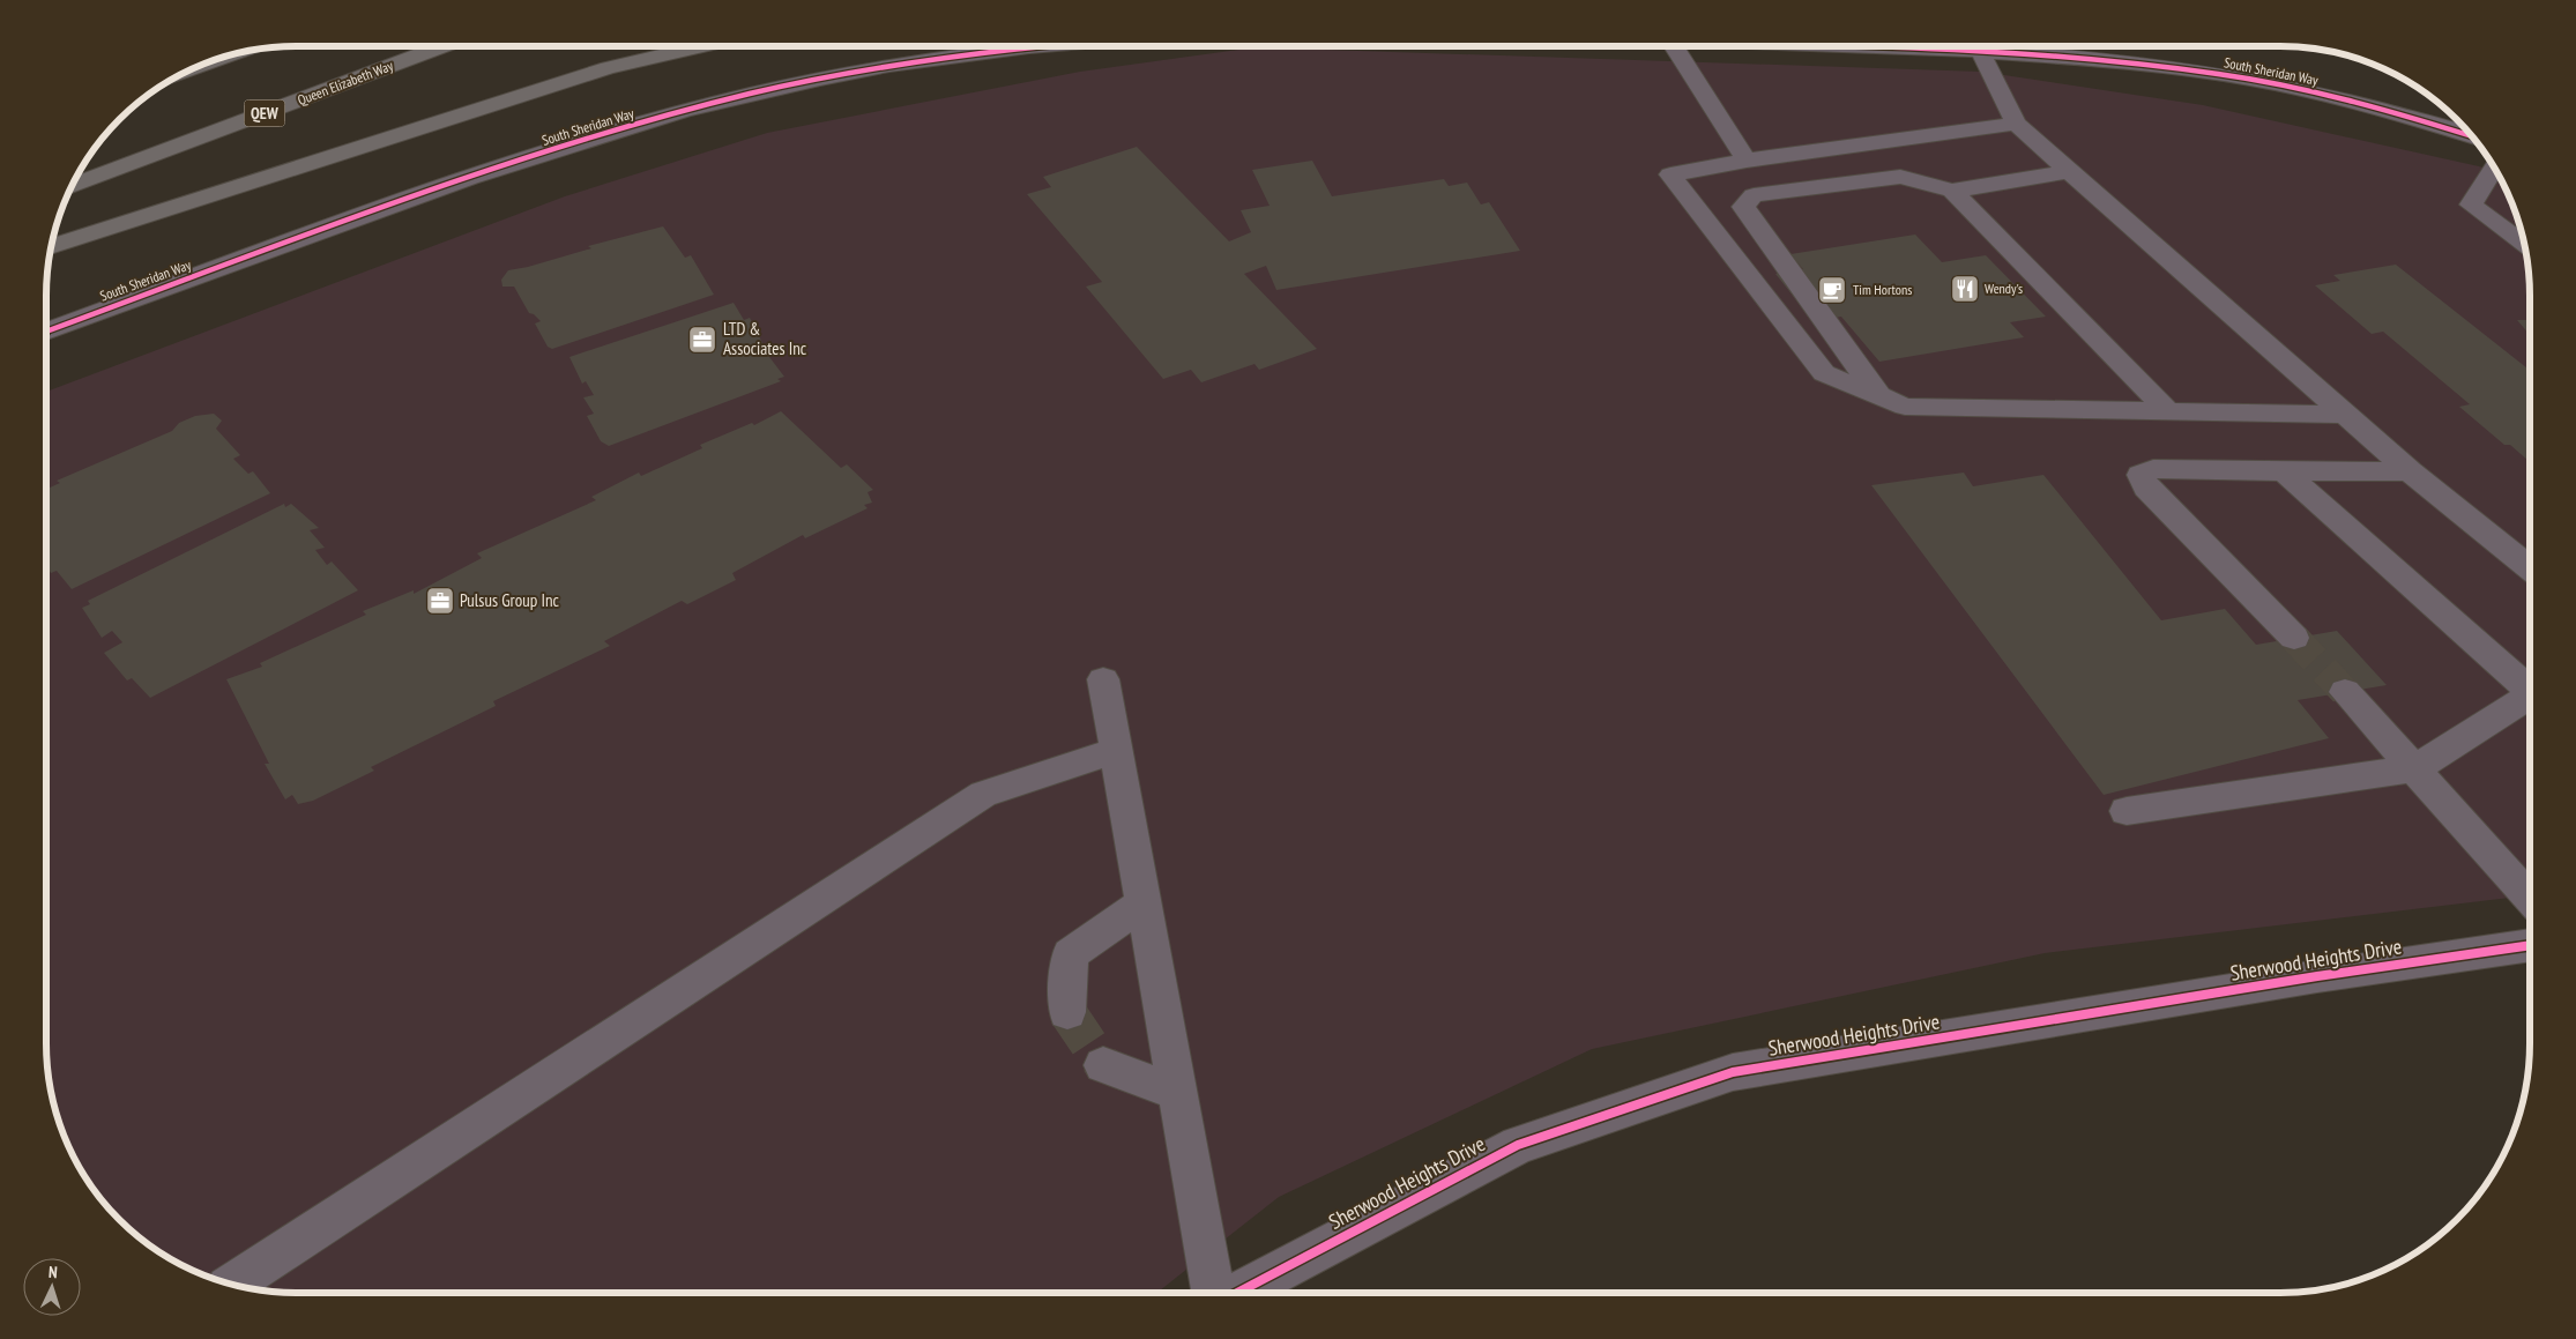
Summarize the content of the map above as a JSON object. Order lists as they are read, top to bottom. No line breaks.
{"streets":{"highway":["Queen Elizabeth Way","QEW"],"street":["South Sheridan Way","Sherwood Heights Drive"]},"places":{"restaurant":["Wendy's"],"cafe":["Tim Hortons"],"office":["LTD & Associates Inc","Pulsus Group Inc"]},"north":"top"}
